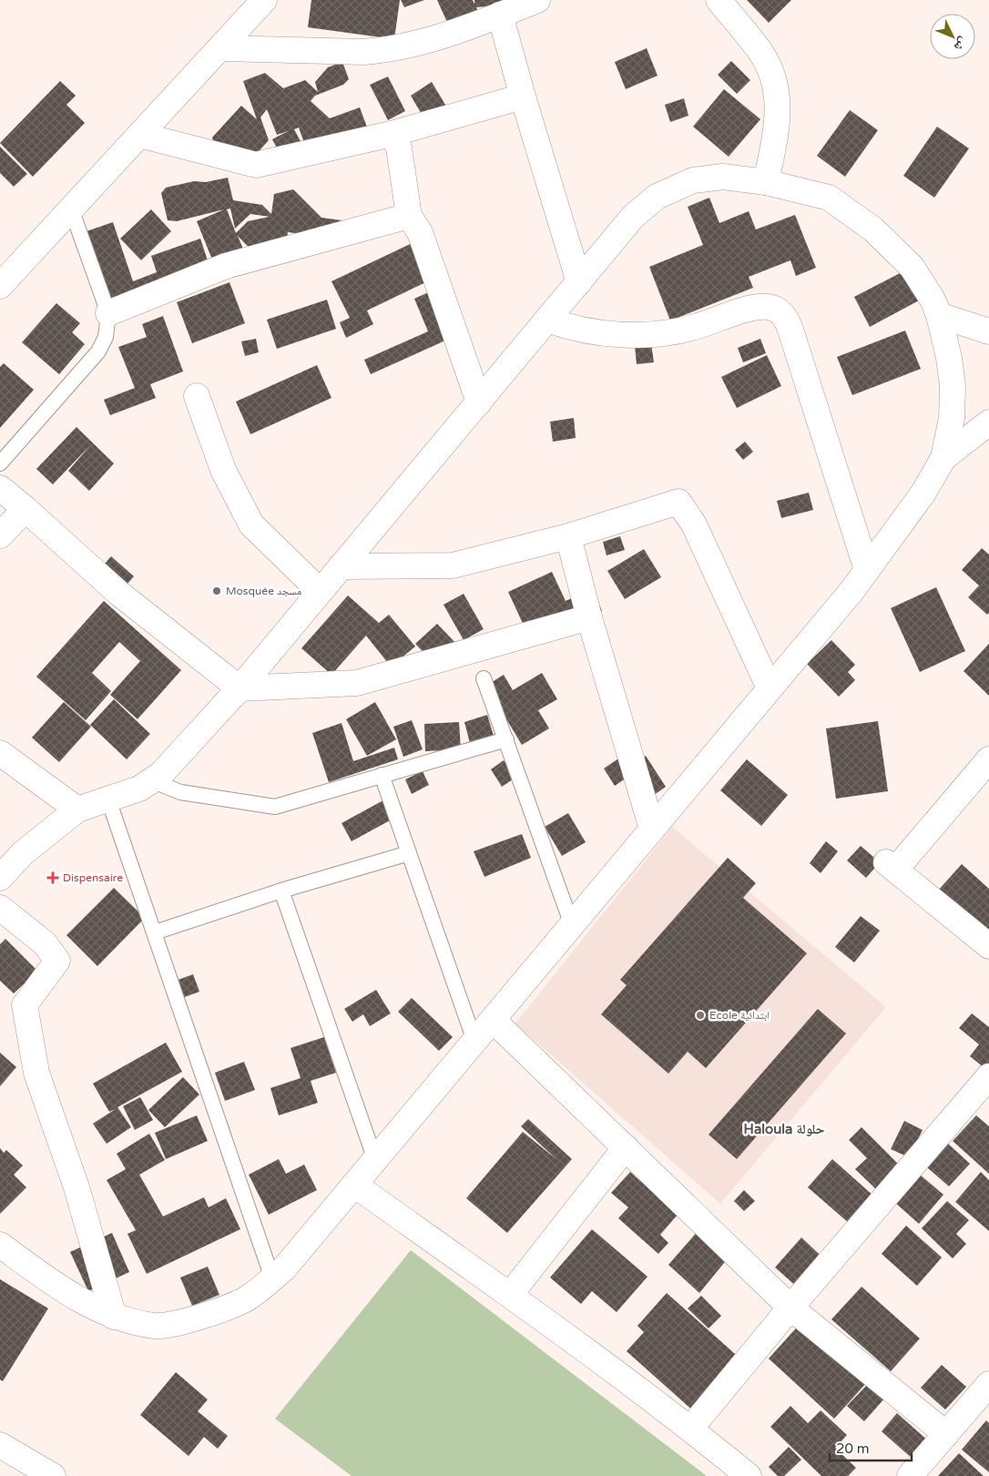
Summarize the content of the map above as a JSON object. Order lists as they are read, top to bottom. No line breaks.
{"districts":["Haloula حلولة"],"places":{"other":["Mosquée مسجد","Ecole ابتدائية"],"health":["Dispensaire"]},"scale_bar":"20 m","north":"bottom right"}
